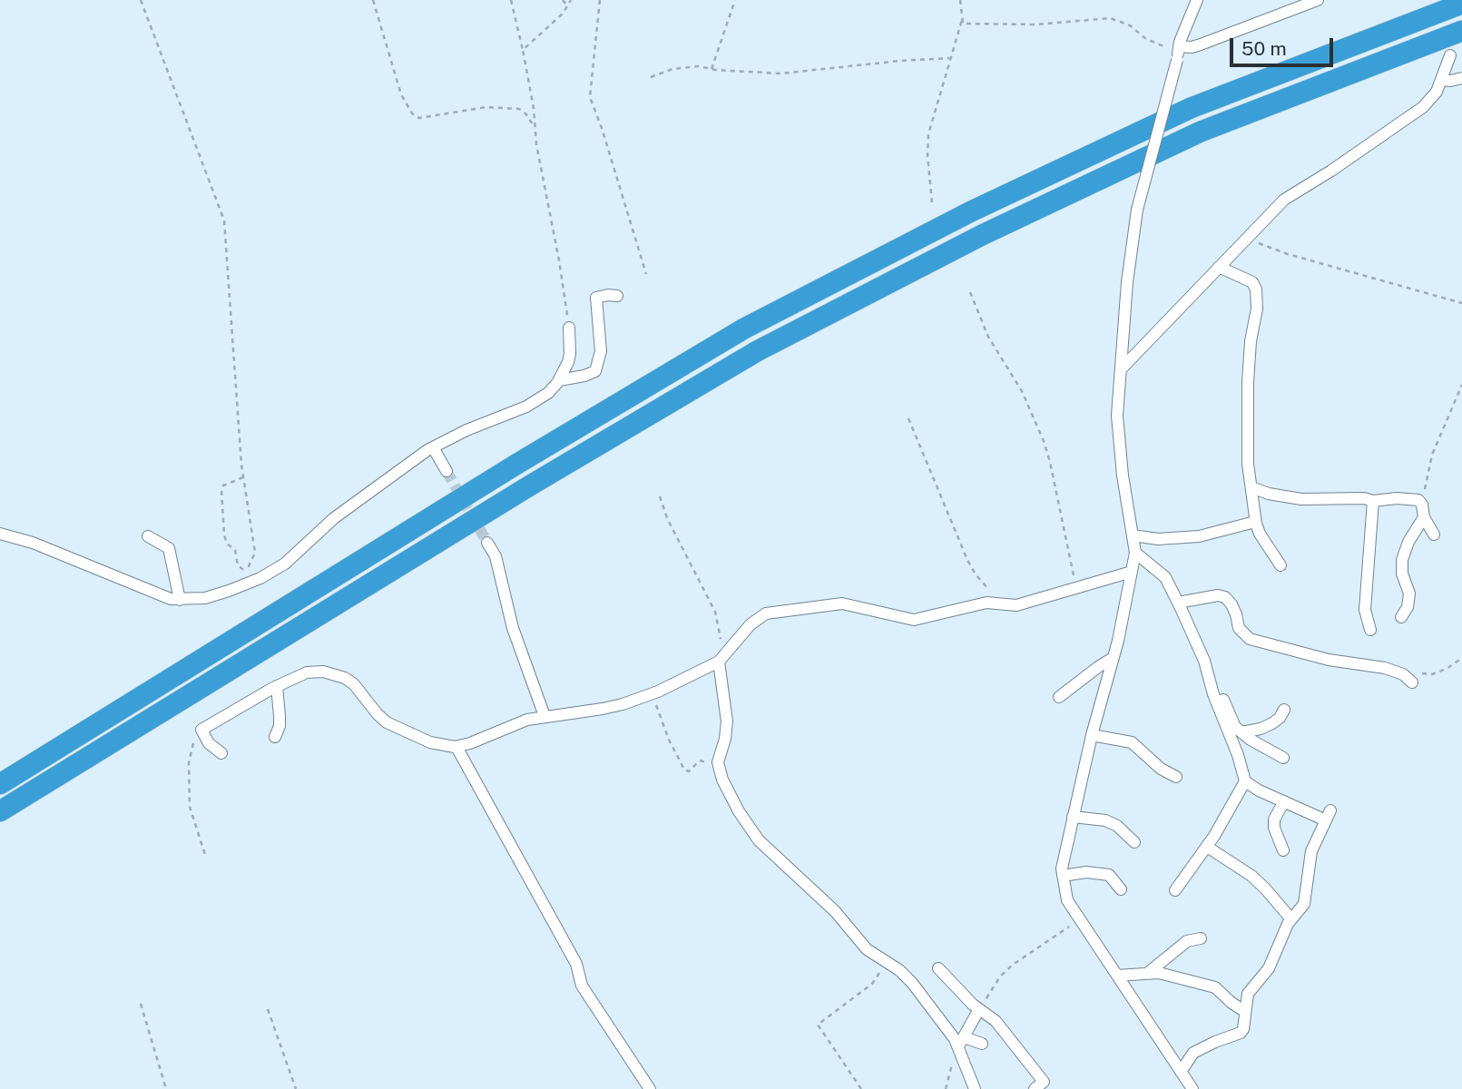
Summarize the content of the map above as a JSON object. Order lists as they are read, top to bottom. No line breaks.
{"scale_bar":"50 m"}
